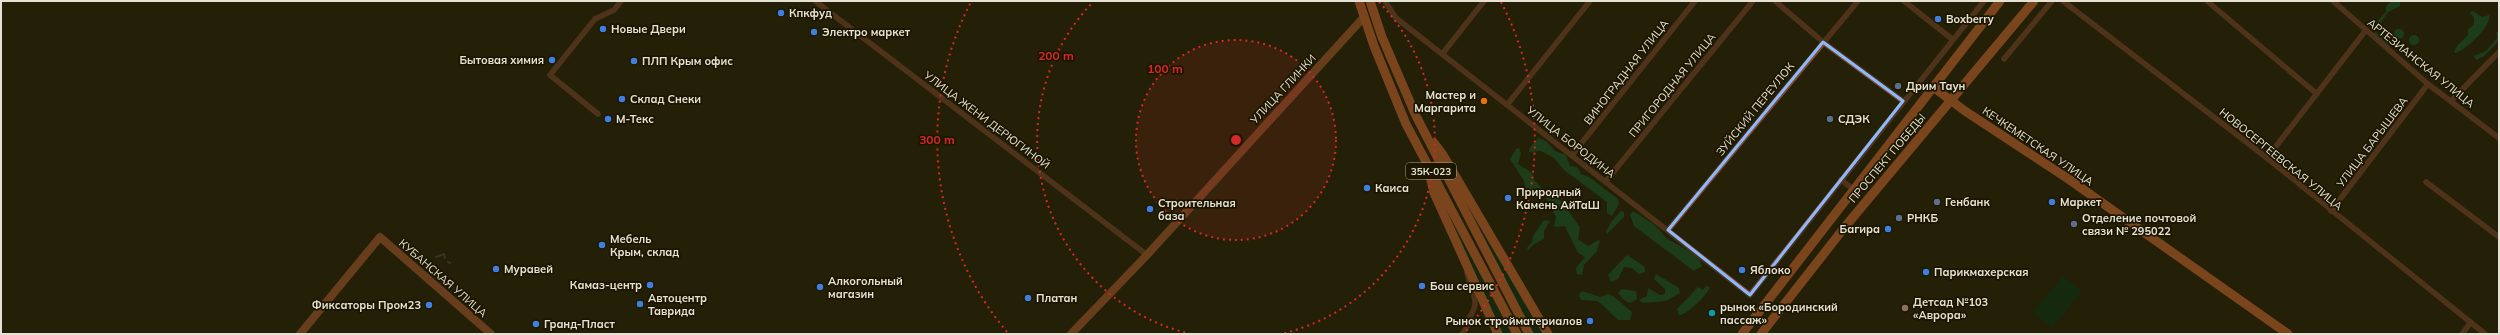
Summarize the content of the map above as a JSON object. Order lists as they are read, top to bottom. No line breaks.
{"streets":{"main road":["УЛИЦА ГЛИНКИ","КЕЧКЕМЕТСКАЯ УЛИЦА","ПРОСПЕКТ ПОБЕДЫ","35К-023","КУБАНСКАЯ УЛИЦА"],"street":["АРТЕЗИАНСКАЯ УЛИЦА","ВИНОГРАДНАЯ УЛИЦА","ПРИГОРОДНАЯ УЛИЦА","ЗУЙСКИЙ ПЕРЕУЛОК","УЛИЦА ЖЕНИ ДЕРЮГИНОЙ","УЛИЦА БОРОДИНА","УЛИЦА БАРЫШЕВА","НОВОСЕРГЕЕВСКАЯ УЛИЦА"]},"crossings":[["АРТЕЗИАНСКАЯ УЛИЦА","УЛИЦА БАРЫШЕВА"],["ВИНОГРАДНАЯ УЛИЦА","УЛИЦА БОРОДИНА"],["ПРИГОРОДНАЯ УЛИЦА","УЛИЦА БОРОДИНА"],["УЛИЦА ГЛИНКИ","УЛИЦА ЖЕНИ ДЕРЮГИНОЙ"],["УЛИЦА ГЛИНКИ","35К-023"],["ЗУЙСКИЙ ПЕРЕУЛОК","УЛИЦА БОРОДИНА"],["УЛИЦА БАРЫШЕВА","НОВОСЕРГЕЕВСКАЯ УЛИЦА"],["КЕЧКЕМЕТСКАЯ УЛИЦА","ПРОСПЕКТ ПОБЕДЫ"]],"places":["Кпкфуд","Boxberry","Новые Двери","Электро маркет","Бытовая химия","ПЛП Крым офис","Дрим Таун","Склад Снеки","Мастер и Маргарита","М-Текс","СДЭК","Каиса","Природный Камень АйТаШ","Генбанк","Маркет","Строительная база","РНКБ","Отделение почтовой связи № 295022","Багира","Мебель Крым, склад","Муравей","Яблоко","Парикмахерская","Камаз-центр","Бош сервис","Алкогольный магазин","Платан","Автоцентр Таврида","Фиксаторы Пром23","Детсад №103 «Аврора»","рынок «Бородинский пассаж»","Рынок стройматериалов","Гранд-Пласт"],"rings":["200 m","100 m","300 m"]}
